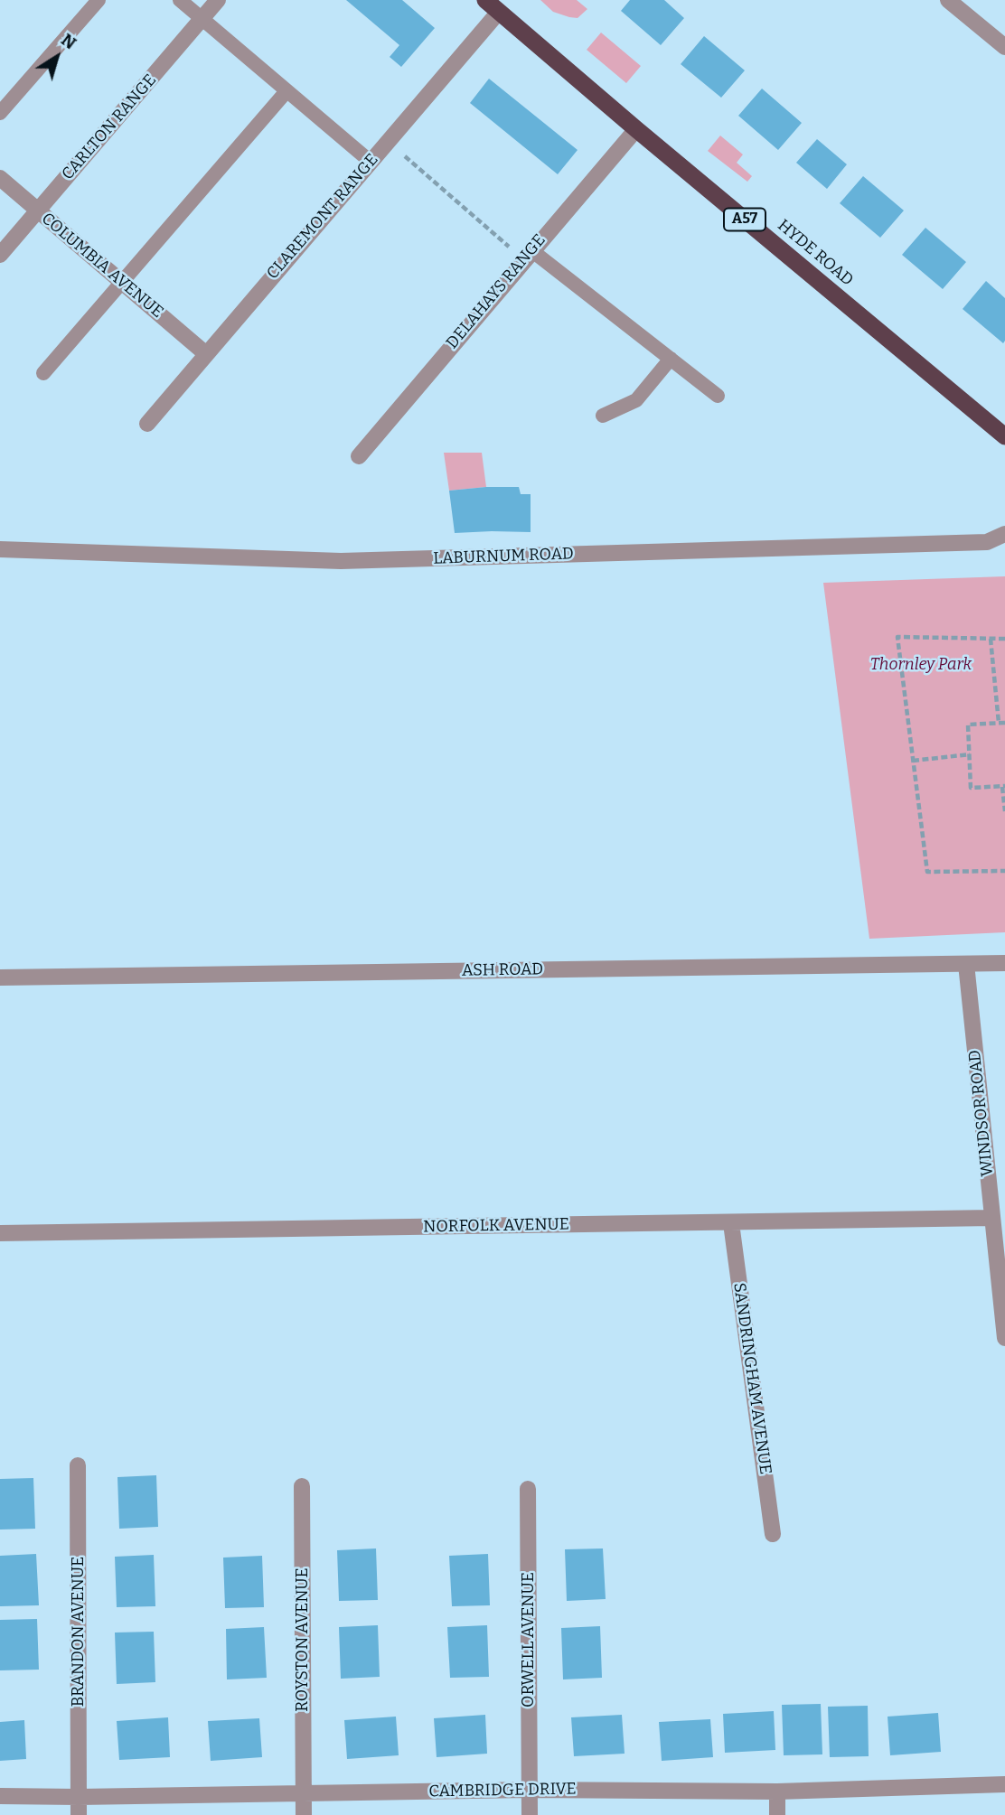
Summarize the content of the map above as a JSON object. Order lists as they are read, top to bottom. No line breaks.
{"streets":{"highway":["A57","HYDE ROAD"],"street":["CARLTON RANGE","CLAREMONT RANGE","COLUMBIA AVENUE","DELAHAYS RANGE","LABURNUM ROAD","ASH ROAD","WINDSOR ROAD","NORFOLK AVENUE","SANDRINGHAM AVENUE","BRANDON AVENUE","ROYSTON AVENUE","ORWELL AVENUE","CAMBRIDGE DRIVE"]},"crossings":[["CARLTON RANGE","COLUMBIA AVENUE"],["CLAREMONT RANGE","HYDE ROAD"],["CLAREMONT RANGE","COLUMBIA AVENUE"],["HYDE ROAD","DELAHAYS RANGE"],["ASH ROAD","WINDSOR ROAD"],["WINDSOR ROAD","NORFOLK AVENUE"],["NORFOLK AVENUE","SANDRINGHAM AVENUE"],["BRANDON AVENUE","CAMBRIDGE DRIVE"],["ROYSTON AVENUE","CAMBRIDGE DRIVE"],["ORWELL AVENUE","CAMBRIDGE DRIVE"]],"parks":["Thornley Park"],"north":"top right"}
